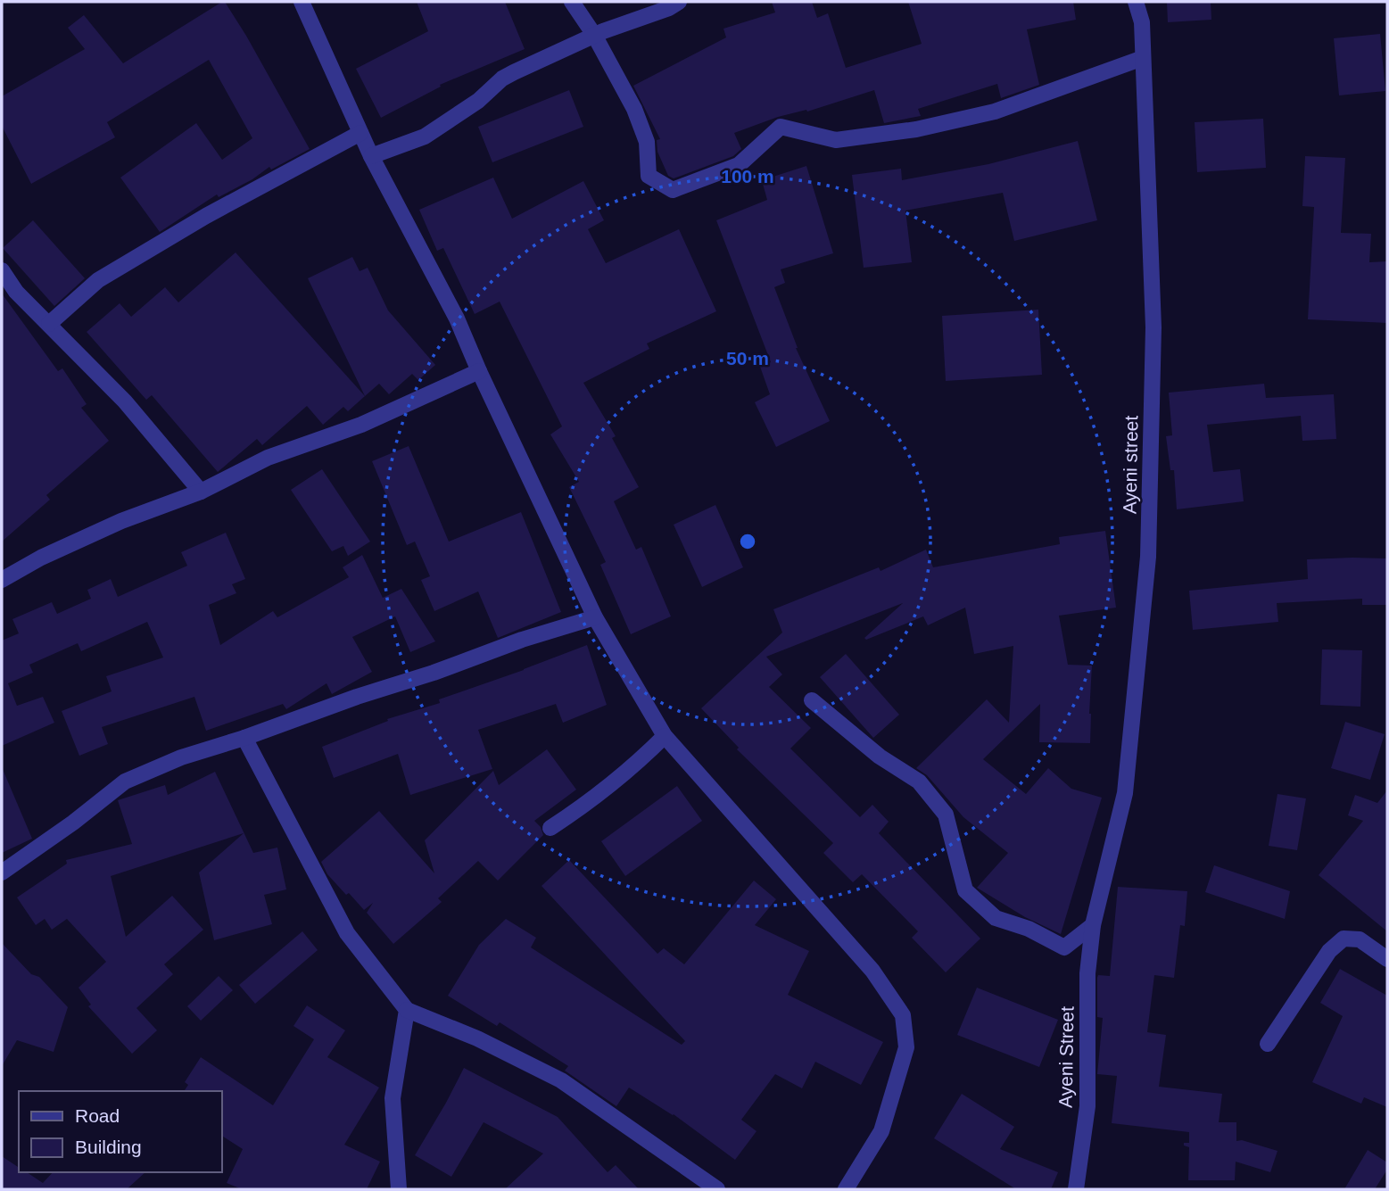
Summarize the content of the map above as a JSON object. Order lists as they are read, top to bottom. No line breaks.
{"streets":{"street":["Ayeni street","Ayeni Street"]},"crossings":[["Ayeni street","Ayeni Street"]],"legend":["Road","Building"],"rings":["100 m","50 m"]}
